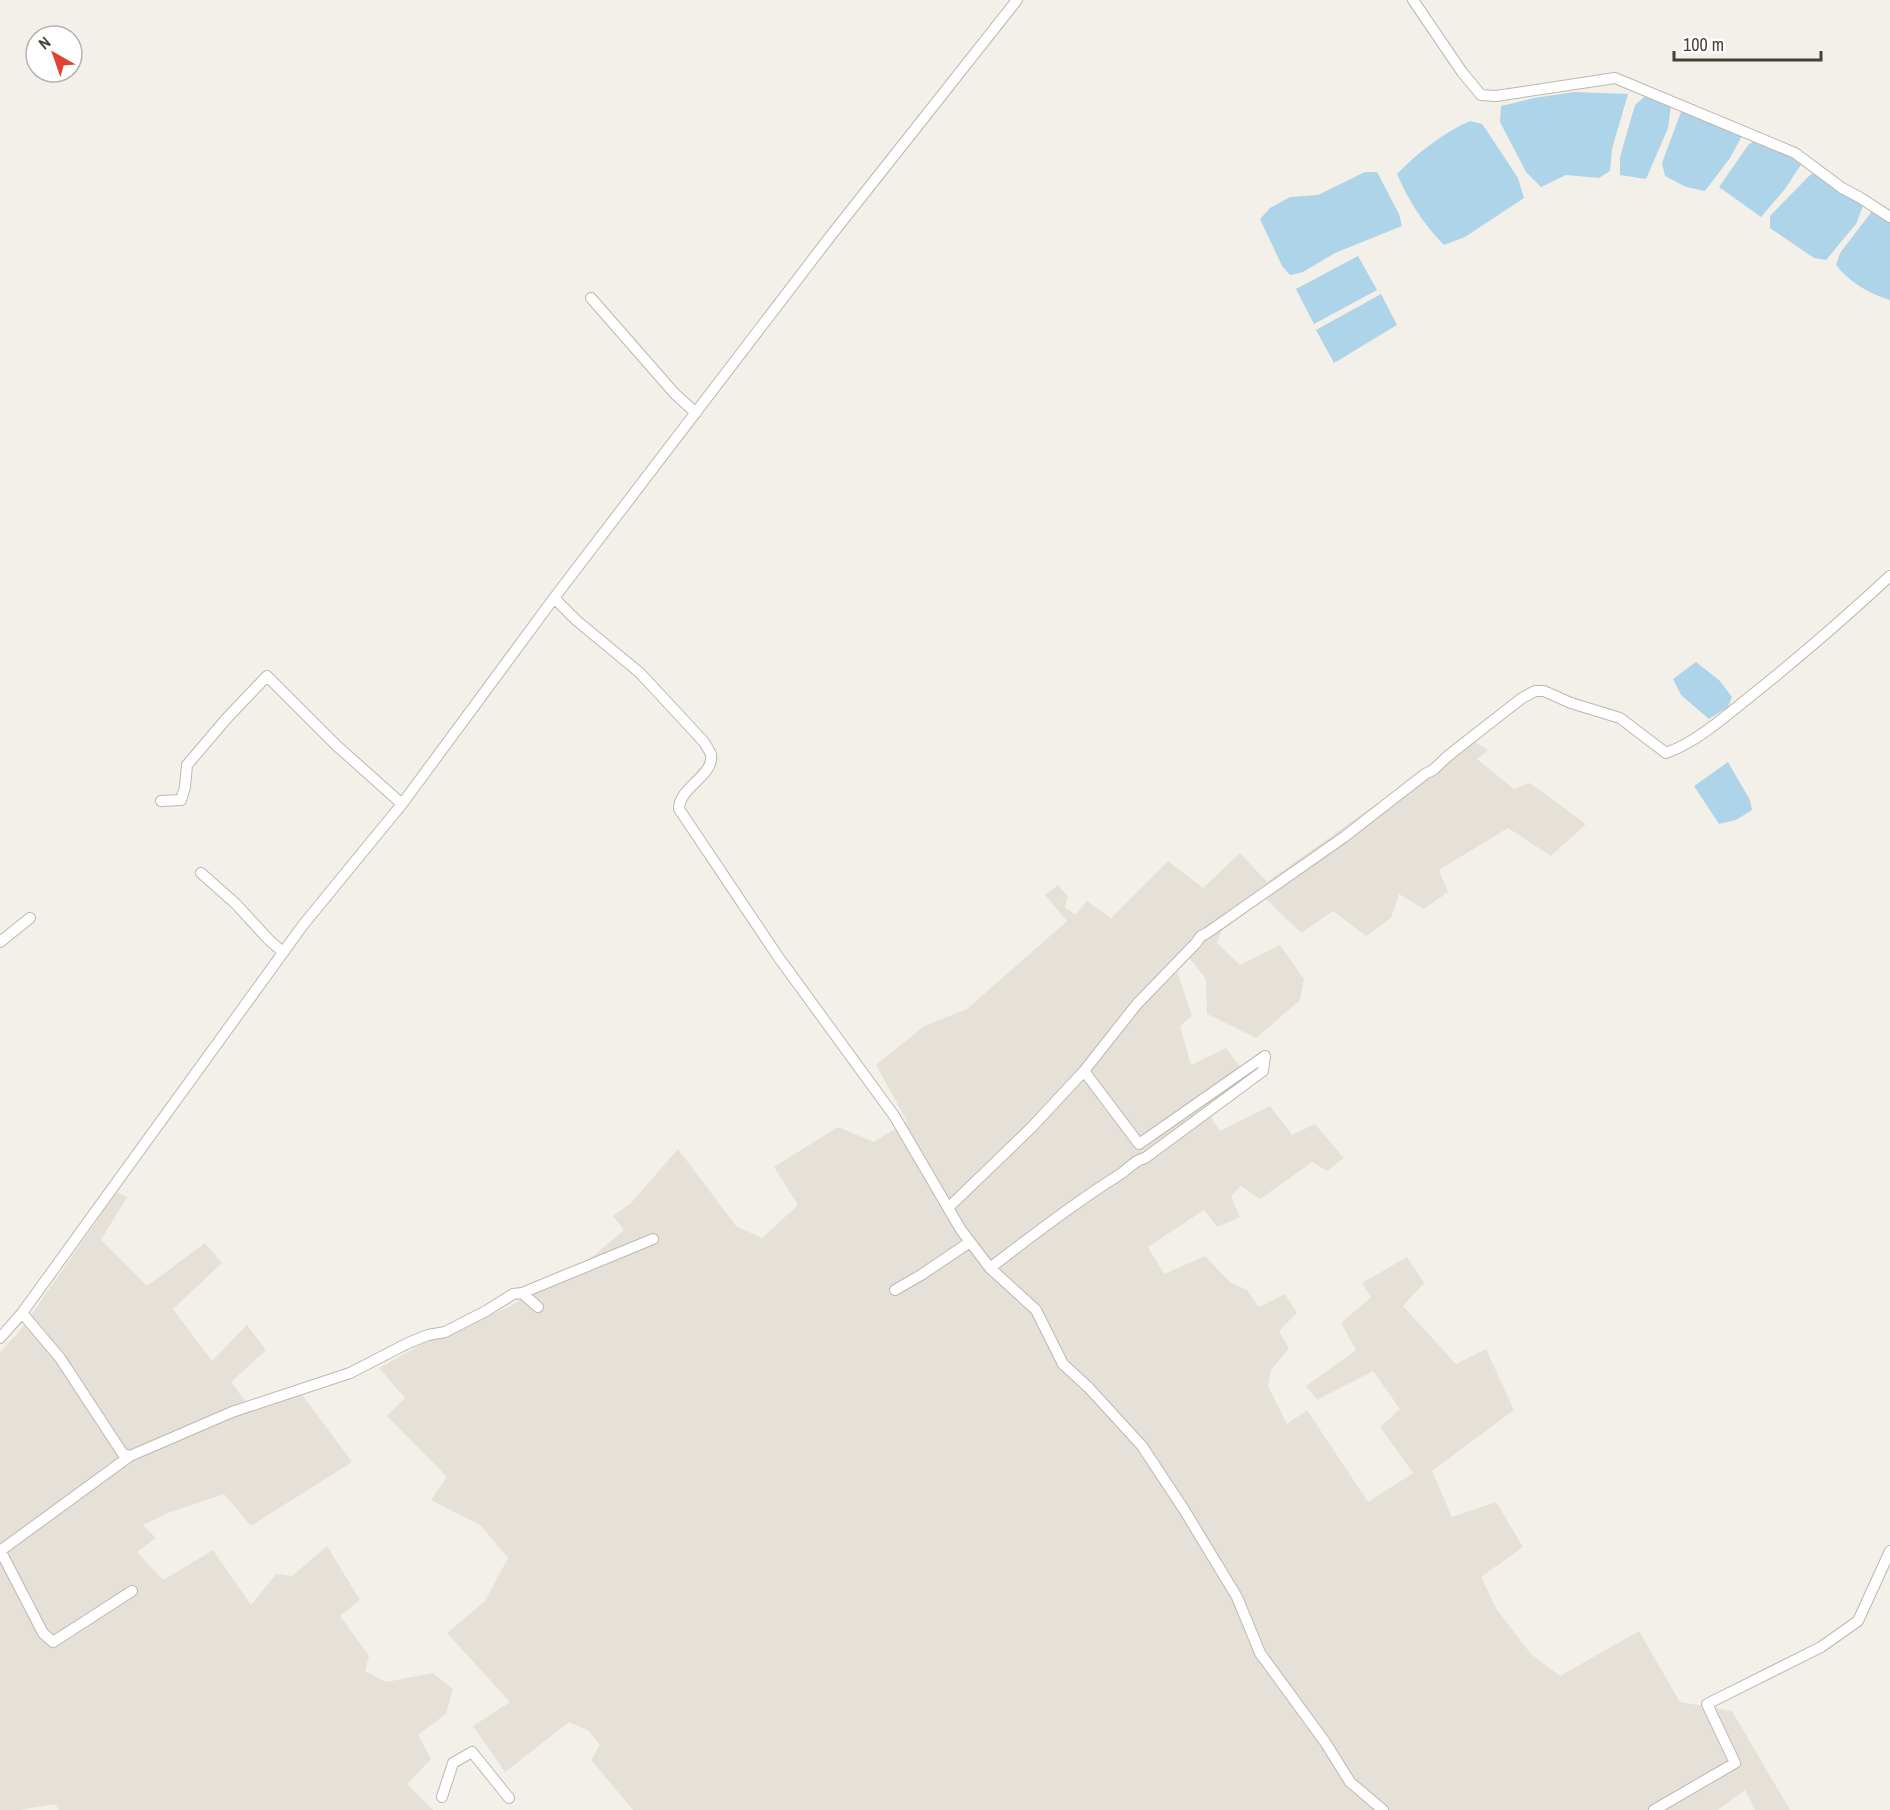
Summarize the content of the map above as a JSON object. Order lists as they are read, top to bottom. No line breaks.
{"scale_bar":"100 m","north":"top left"}
